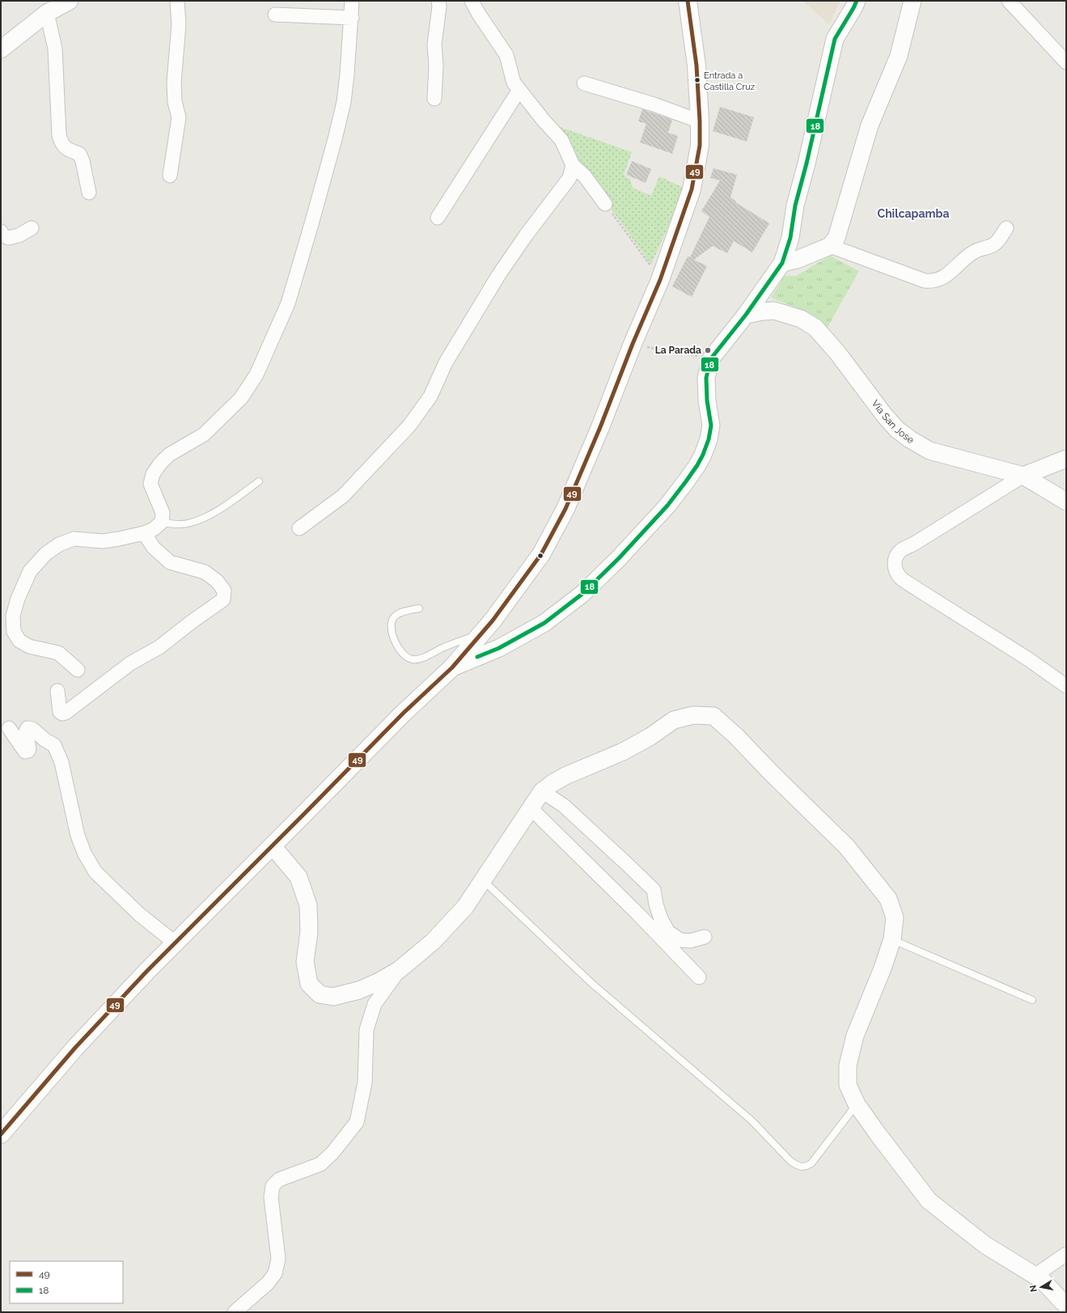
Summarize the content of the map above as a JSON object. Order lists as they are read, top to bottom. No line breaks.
{"streets":{"street":["Via San Jose"]},"districts":["Chilcapamba"],"places":["Entrada a Castilla Cruz","La Parada"],"lines":["transit line 49","transit line 18"],"legend":["49","18"],"north":"left"}
